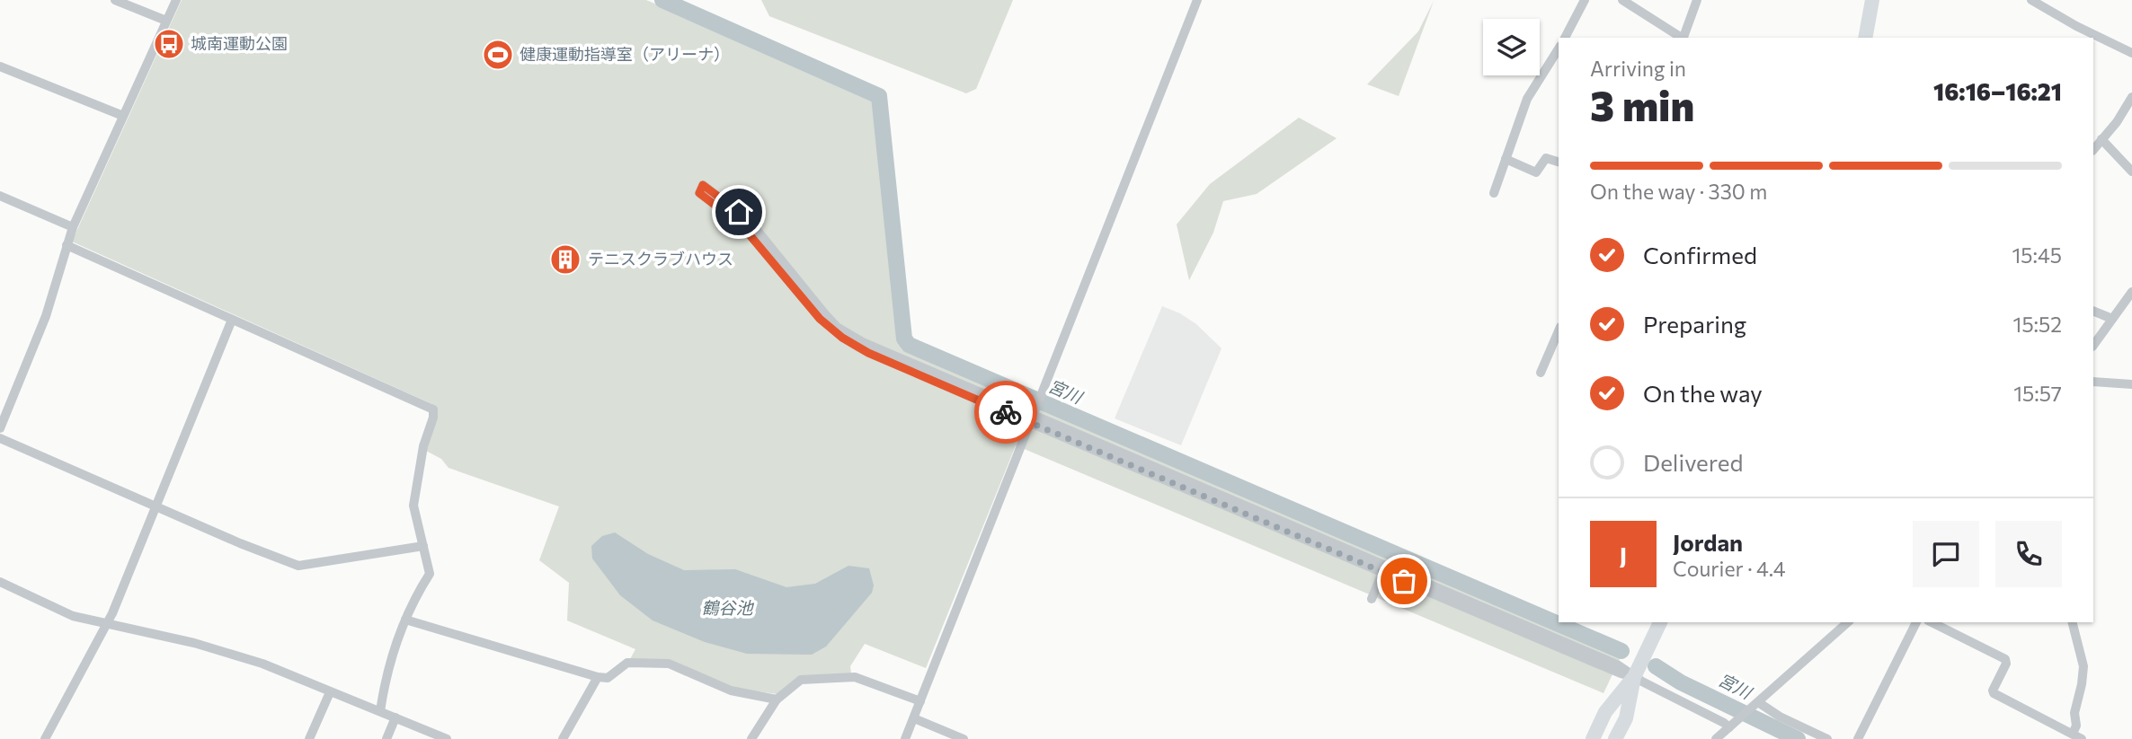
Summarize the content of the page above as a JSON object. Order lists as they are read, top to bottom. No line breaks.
{"water":["宮川","鶴谷池"],"places":{"bus stop":["城南運動公園"],"sports":["健康運動指導室（アリーナ）"],"building":["テニスクラブハウス"]},"page":{"heading":["3 min","Arriving in","16:16–16:21"],"panel":["Jordan","Courier · 4.4"],"bar":"On the way · 330 m","list":[["Confirmed","15:45"],["Preparing","15:52"],["On the way","15:57"],"Delivered"],"round":"J"}}
